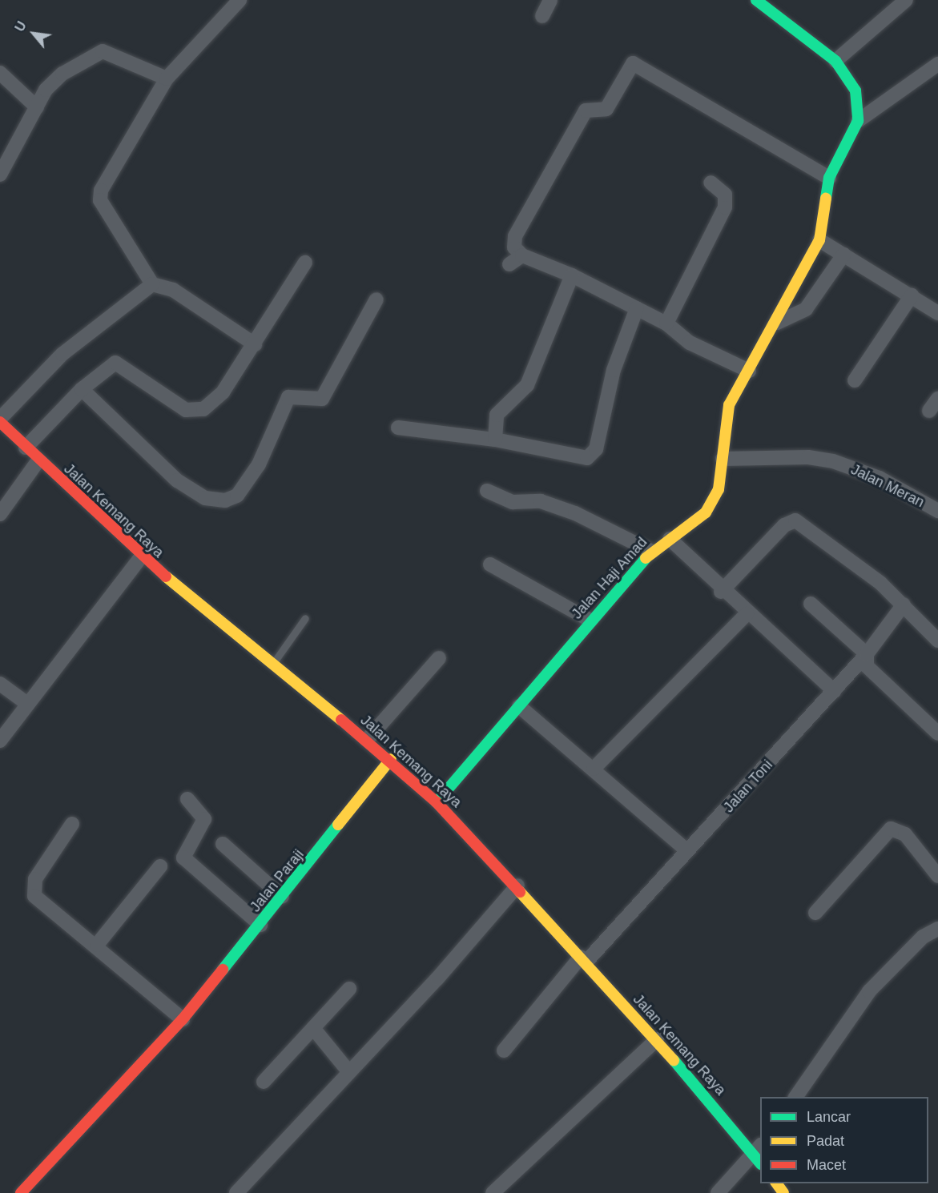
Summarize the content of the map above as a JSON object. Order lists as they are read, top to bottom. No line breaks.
{"streets":{"street":["Jalan Meran","Jalan Kemang Raya","Jalan Haji Amad","Jalan Toni","Jalan Paraji"]},"crossings":[["Jalan Meran","Jalan Haji Amad"],["Jalan Kemang Raya","Jalan Haji Amad"],["Jalan Kemang Raya","Jalan Toni"],["Jalan Kemang Raya","Jalan Paraji"]],"legend":["Lancar","Padat","Macet"],"north":"top left"}
